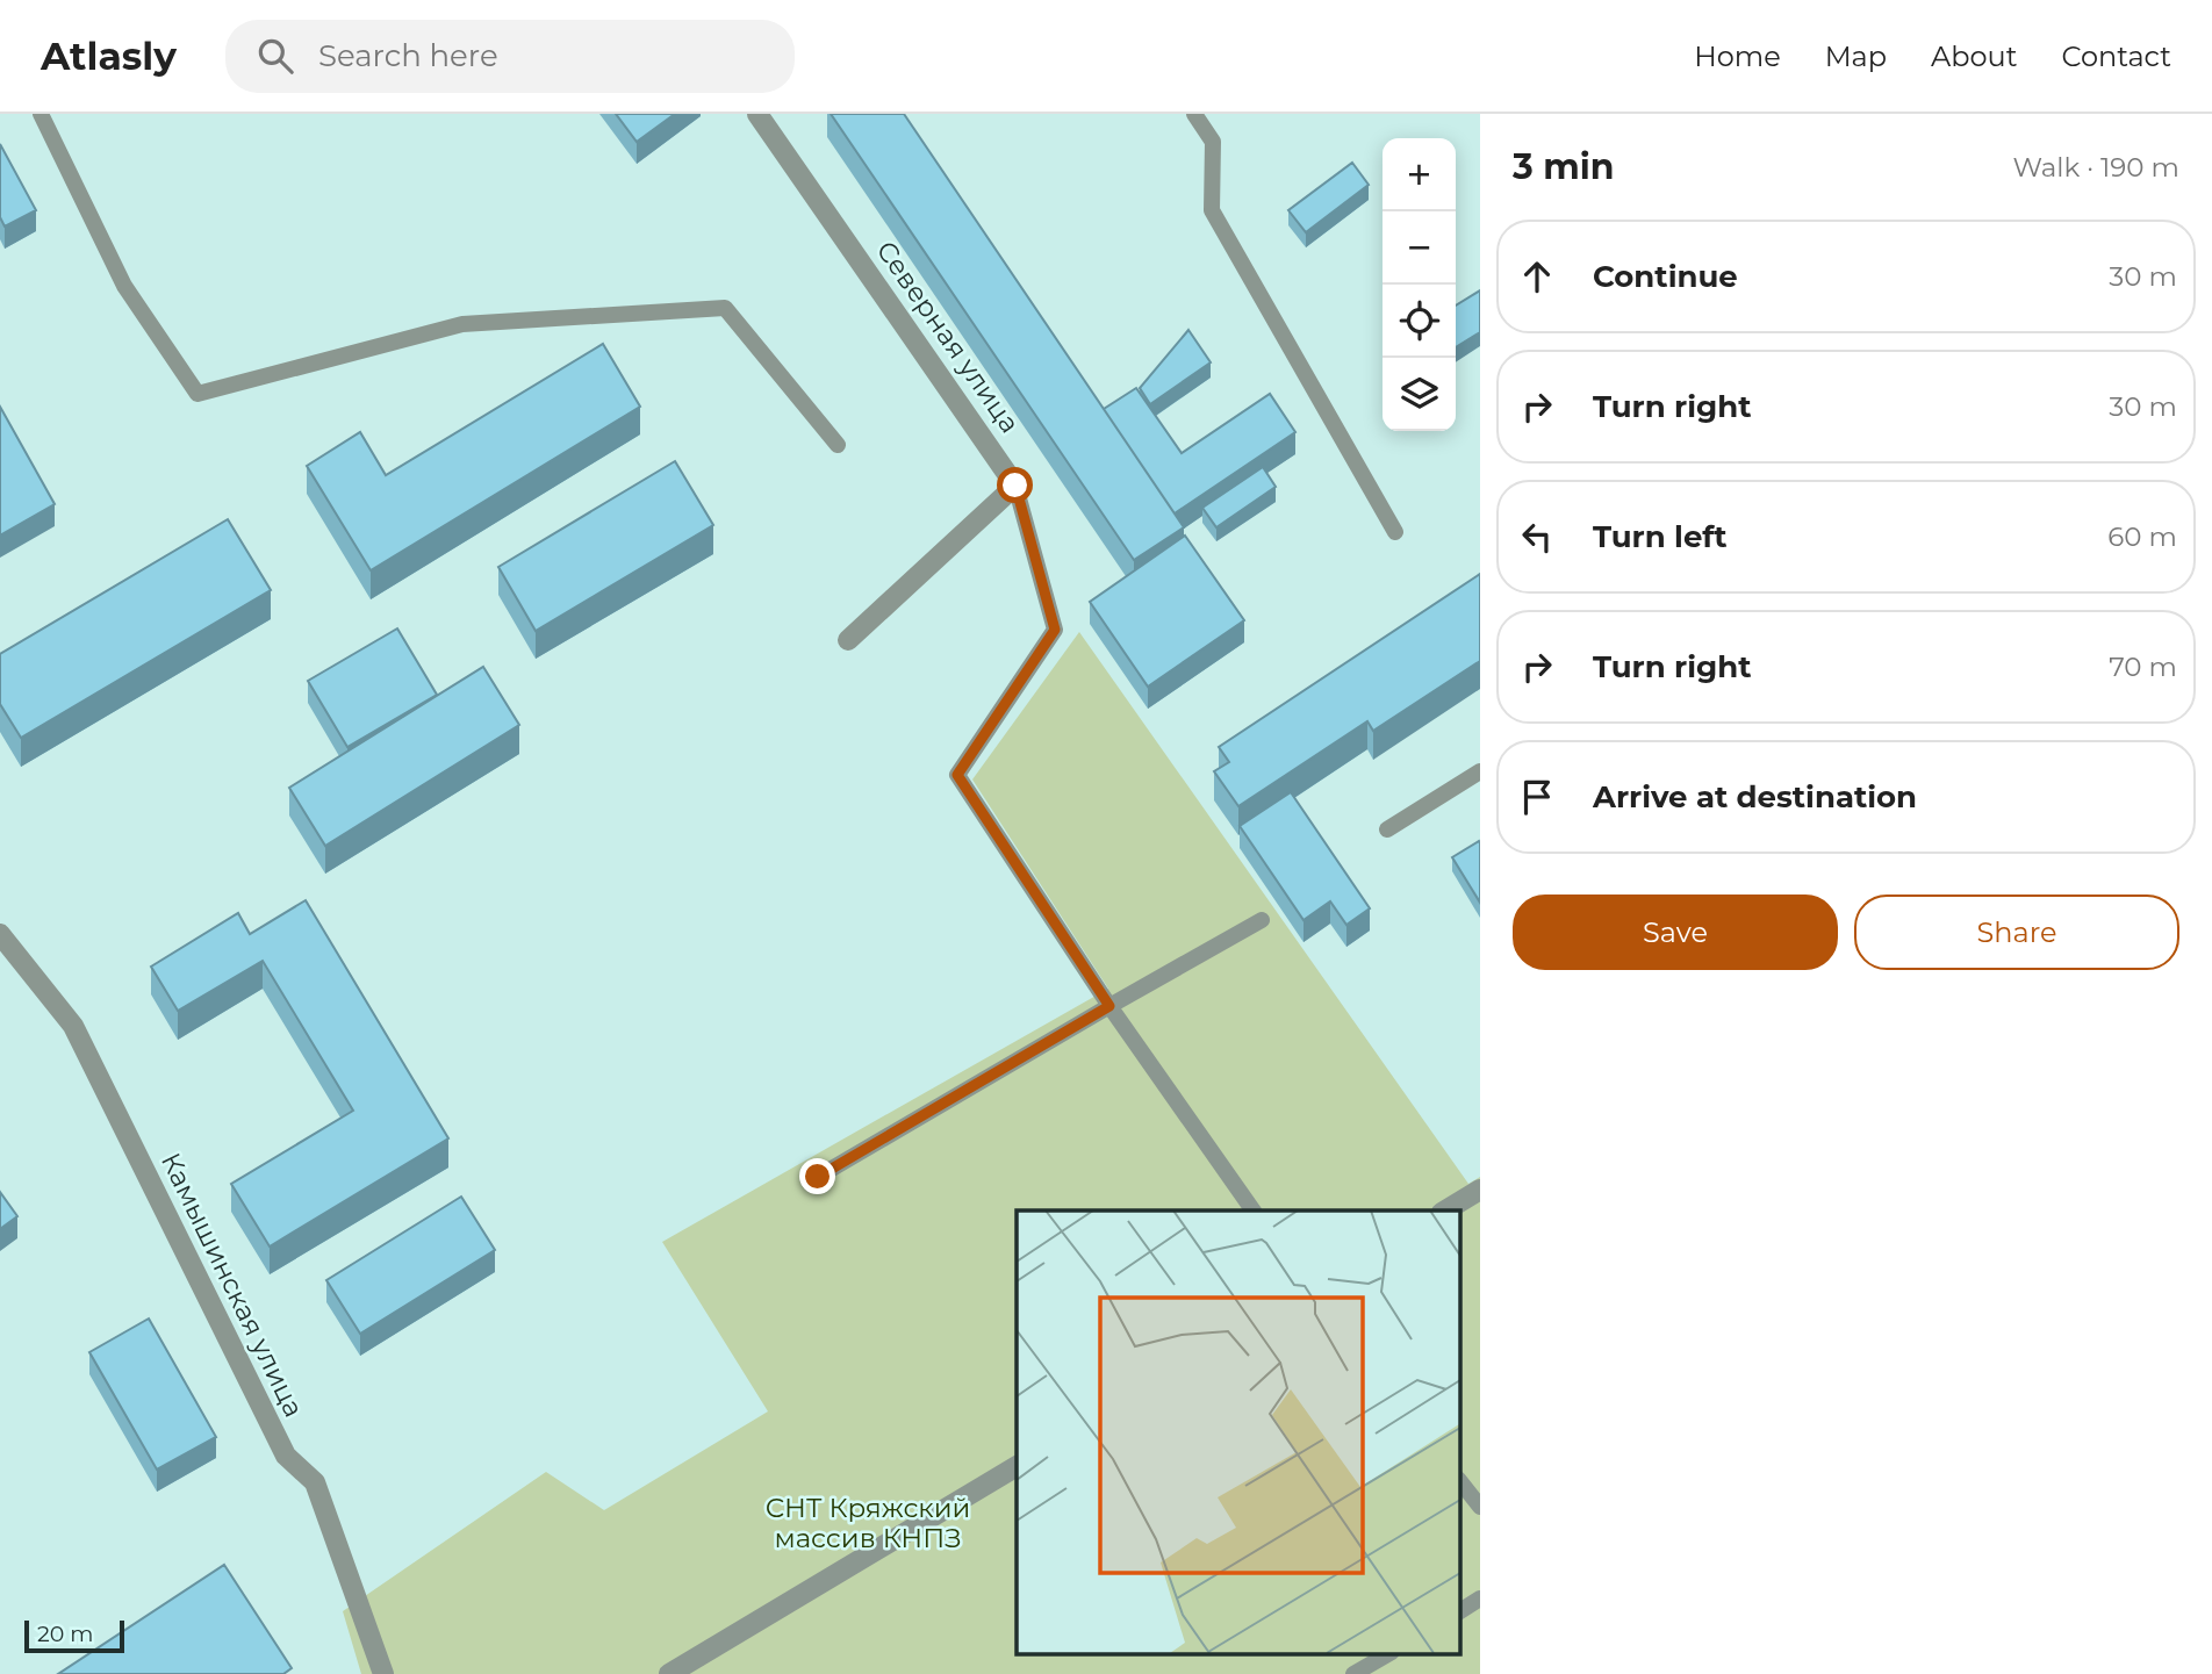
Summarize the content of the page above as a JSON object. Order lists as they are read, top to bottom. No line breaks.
{"streets":{"street":["Северная улица","Камышинская улица"]},"parks":["СНТ Кряжский массив КНПЗ"],"scale_bar":"20 m","page":{"header":"Atlasly","search":"Search here","nav":["Home","Map","About","Contact"],"heading":["3 min","Walk · 190 m"],"map_buttons":["+","−"],"list":[["Continue","30 m"],["Turn right","30 m"],["Turn left","60 m"],["Turn right","70 m"],"Arrive at destination"],"buttons":["Save","Share"],"scale":"20 m"}}
